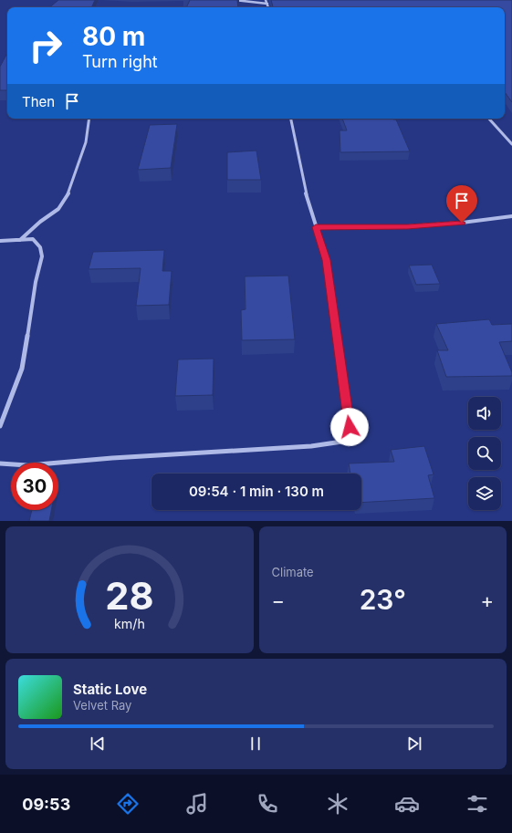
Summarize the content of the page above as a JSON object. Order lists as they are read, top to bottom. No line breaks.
{"page":{"turn":["80 m","Turn right"],"then":"Then","limit":"30","trip":"09:54 · 1 min · 130 m","tile":"Climate","heat":["−","23°","+"],"song":["Static Love","Velvet Ray"],"tabs":"09:53","gauge":["28","km/h"]}}
